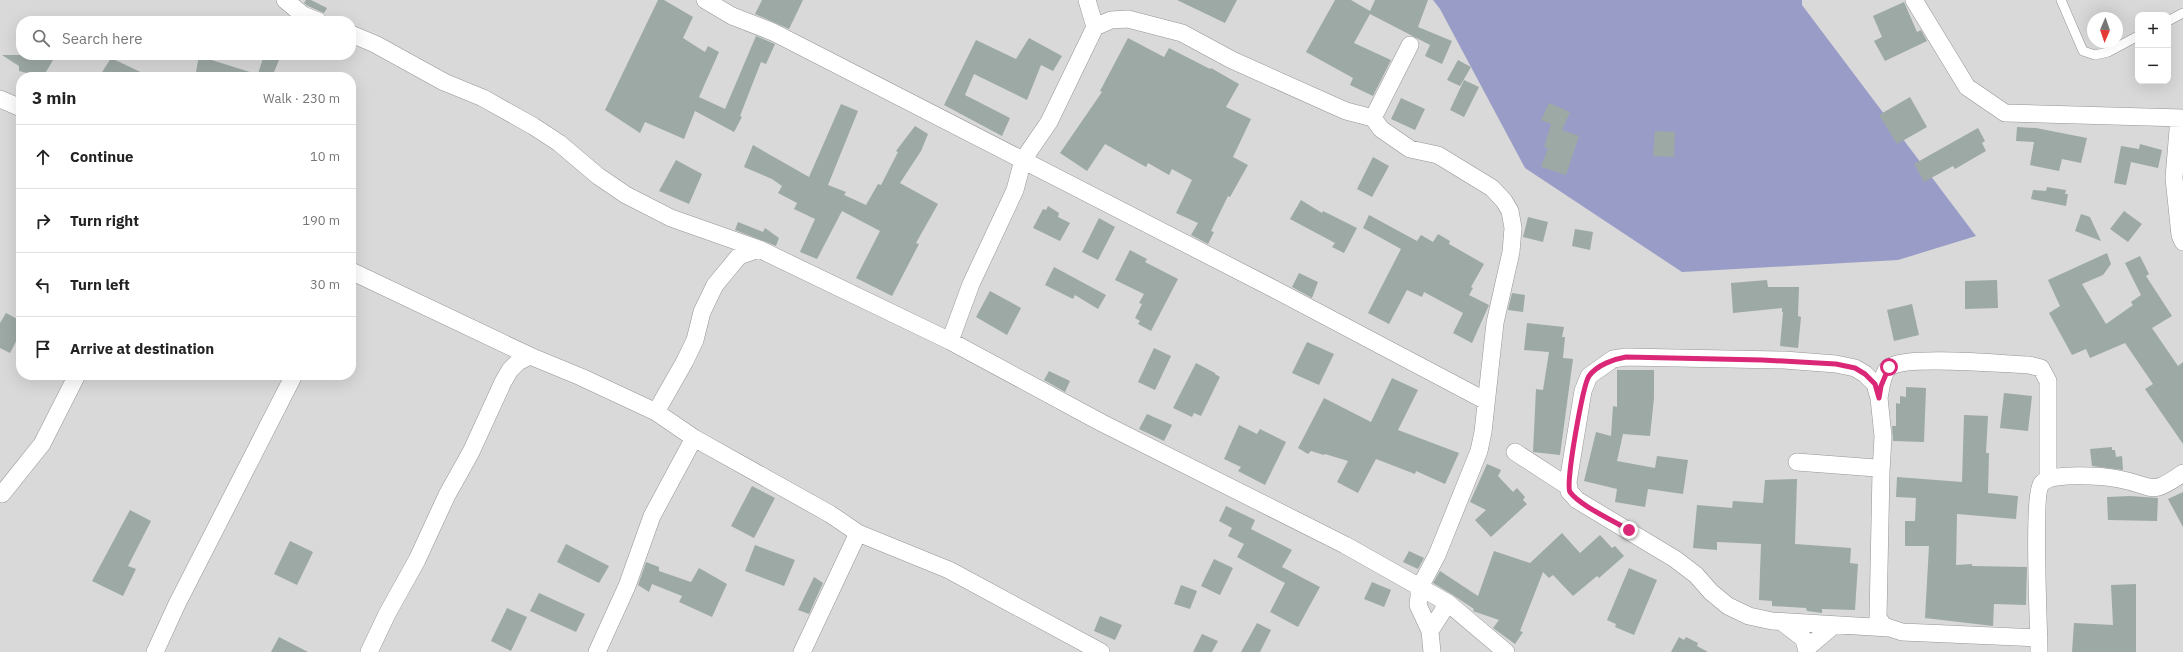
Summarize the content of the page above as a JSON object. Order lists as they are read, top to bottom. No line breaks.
{"north":"bottom","page":{"map_buttons":["+","−"],"search":"Search here","heading":["3 min","Walk · 230 m"],"list":[["Continue","10 m"],["Turn right","190 m"],["Turn left","30 m"],"Arrive at destination"]}}
